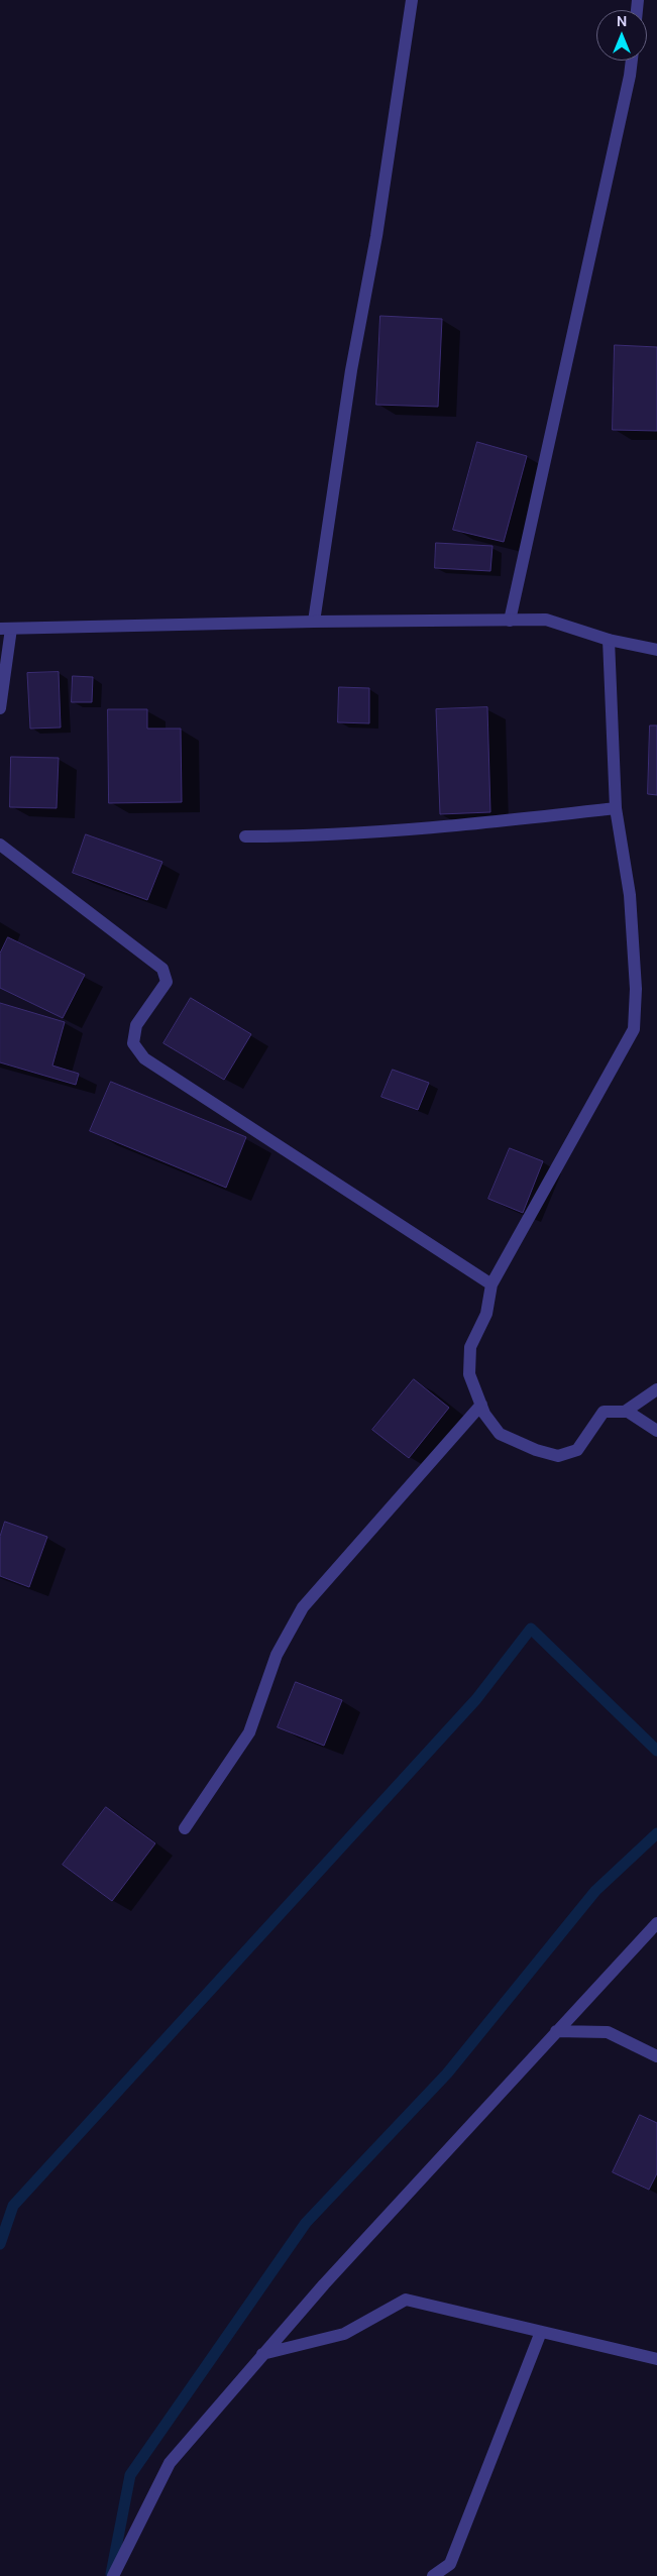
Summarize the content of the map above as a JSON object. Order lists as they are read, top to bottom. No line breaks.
{"north":"top"}
